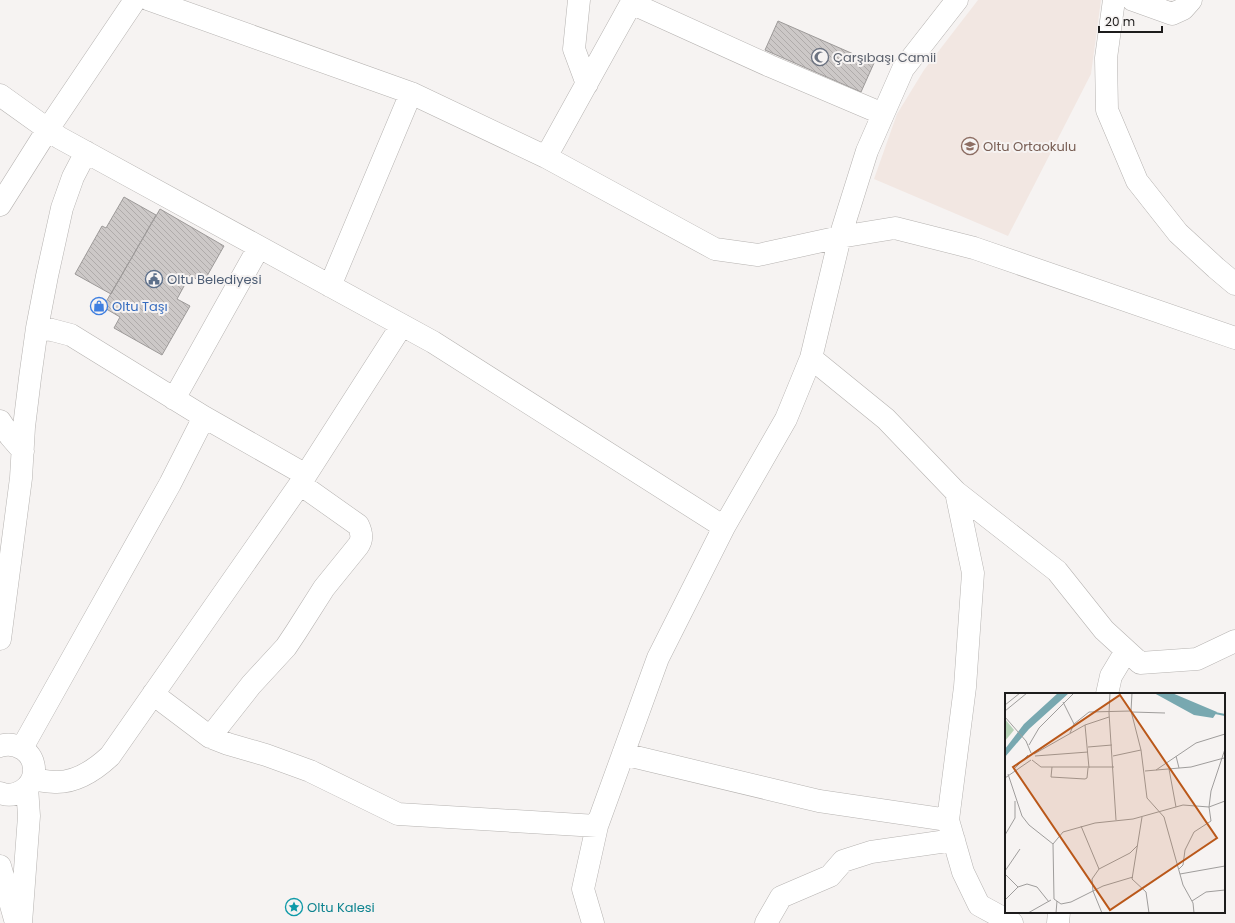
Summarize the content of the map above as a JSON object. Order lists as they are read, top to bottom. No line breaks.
{"places":{"mosque":["Çarşıbaşı Camii"],"school or university":["Oltu Ortaokulu"],"public building":["Oltu Belediyesi"],"shop":["Oltu Taşı"],"place":["Oltu Kalesi"]},"scale_bar":"20 m"}
